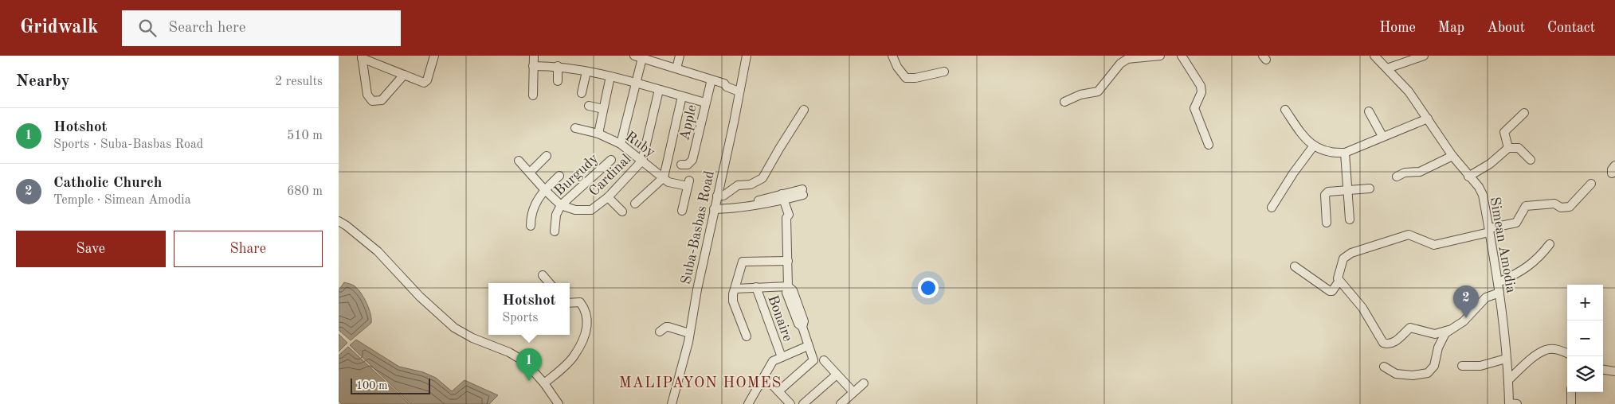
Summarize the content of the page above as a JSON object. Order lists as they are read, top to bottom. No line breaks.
{"streets":{"street":["Apple","Ruby","Burgudy","Cardinal","Suba-Basbas Road","Simean Amodia","Bonaire"]},"crossings":[["Ruby","Cardinal"],["Burgudy","Cardinal"]],"districts":["MALIPAYON HOMES"],"scale_bar":"100 m","page":{"header":"Gridwalk","search":"Search here","nav":["Home","Map","About","Contact"],"heading":["Nearby","2 results"],"list":[{"mark":"1","name":"Hotshot","note":"Sports · Suba-Basbas Road","value":"510 m"},{"mark":"2","name":"Catholic Church","note":"Temple · Simean Amodia","value":"680 m"}],"buttons":["Save","Share"],"popup":["Hotshot","Sports"],"map_buttons":["+","−"],"pins":["2","1"],"scale":"100 m"}}
